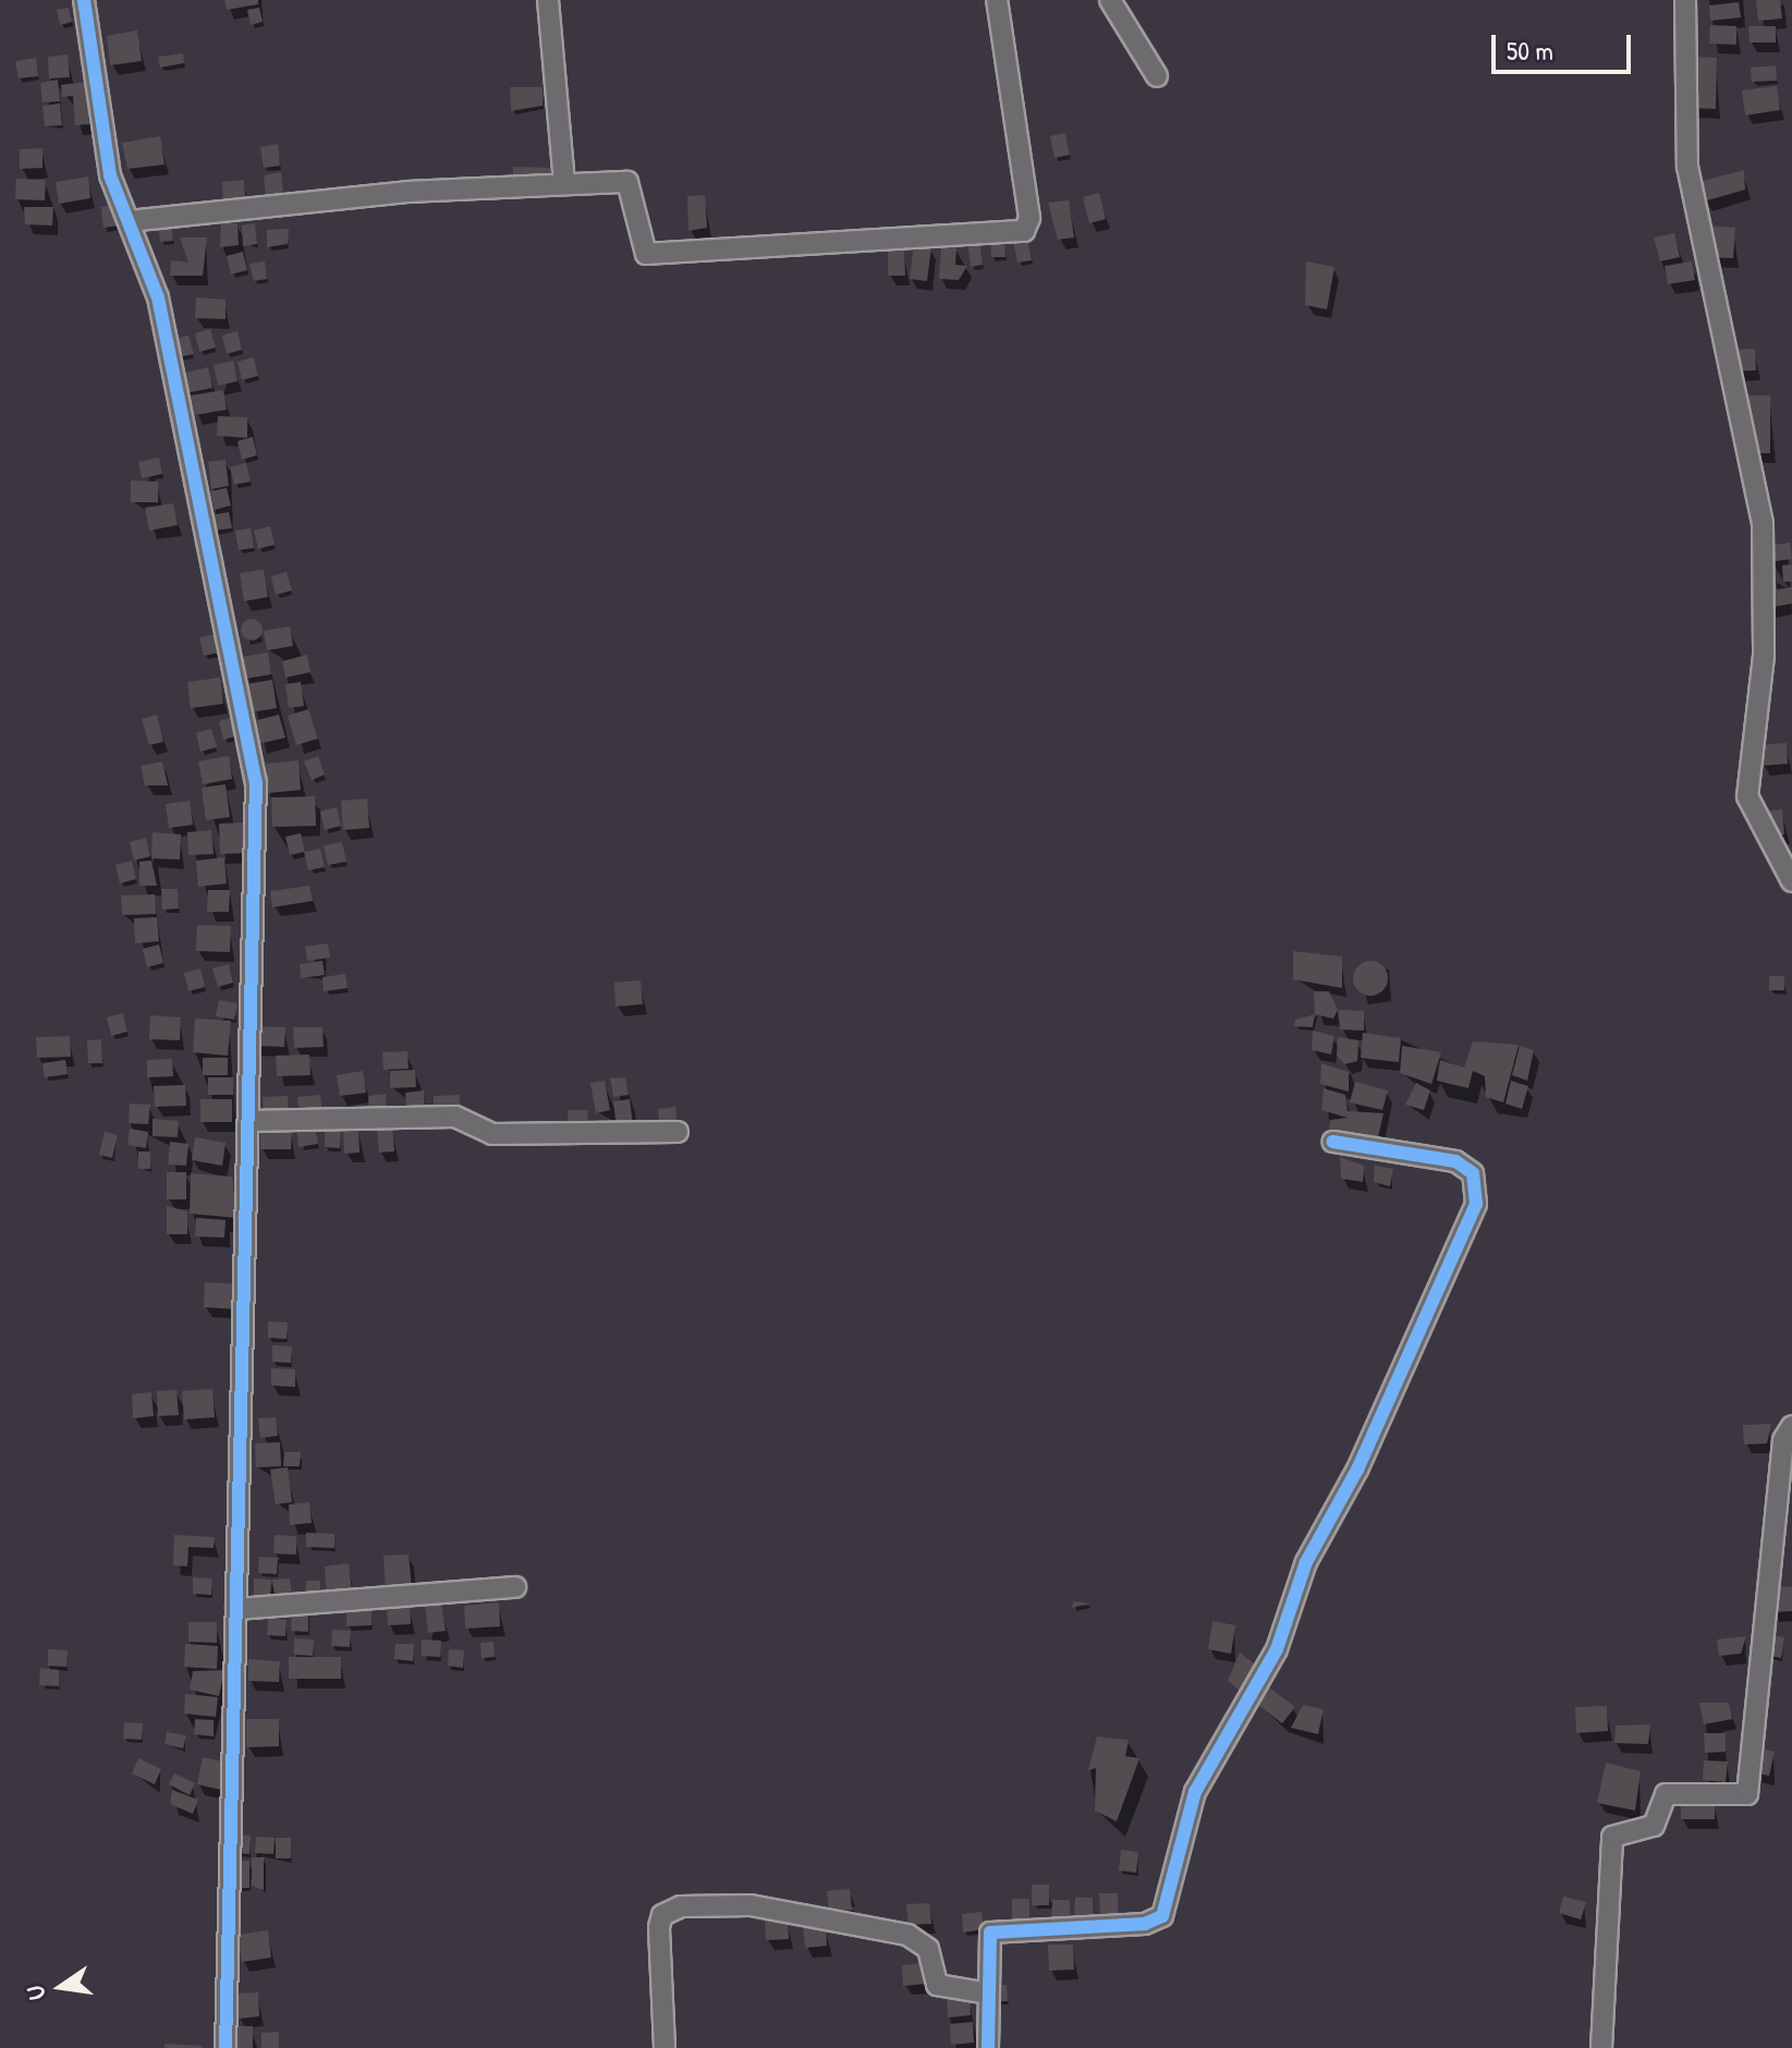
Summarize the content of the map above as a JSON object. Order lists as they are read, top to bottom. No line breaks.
{"scale_bar":"50 m","north":"left"}
